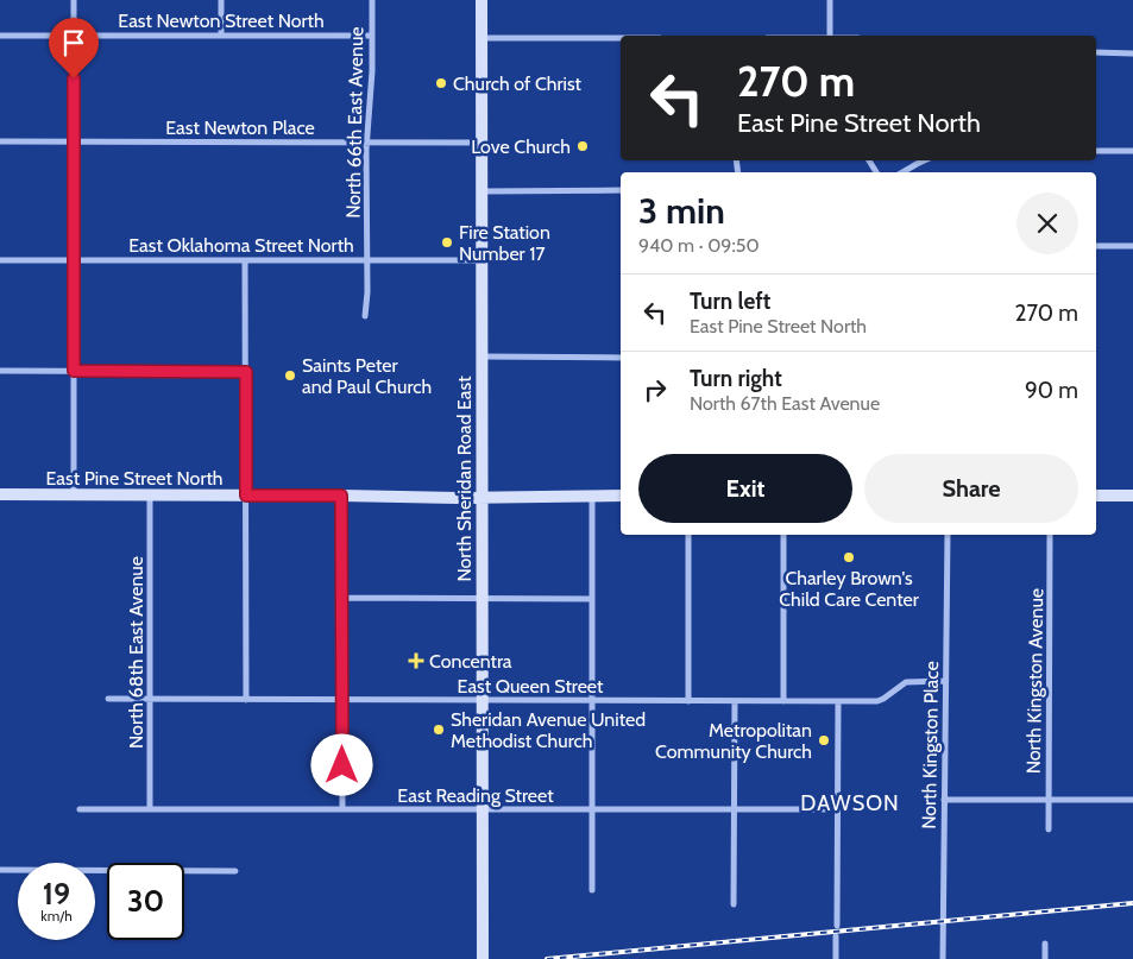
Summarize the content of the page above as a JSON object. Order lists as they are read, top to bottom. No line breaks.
{"streets":{"main road":["East Pine Street North","North Sheridan Road East"],"street":["East Newton Street North","North 66th East Avenue","East Newton Place","East Oklahoma Street North","North 68th East Avenue","North Kingston Avenue","East Queen Street","North Kingston Place","East Reading Street"]},"crossings":[["East Newton Street North","North 66th East Avenue"],["North 66th East Avenue","East Newton Place"],["North 66th East Avenue","East Oklahoma Street North"],["East Newton Place","North Sheridan Road East"],["East Oklahoma Street North","North Sheridan Road East"],["East Pine Street North","North Sheridan Road East"],["East Pine Street North","North 68th East Avenue"],["North Sheridan Road East","East Queen Street"],["North Sheridan Road East","East Reading Street"],["North 68th East Avenue","East Queen Street"],["North 68th East Avenue","East Reading Street"],["East Queen Street","North Kingston Place"]],"districts":["DAWSON"],"places":{"other":["Church of Christ","Love Church","Fire Station Number 17","Saints Peter and Paul Church","Charley Brown's Child Care Center","Sheridan Avenue United Methodist Church","Metropolitan Community Church"],"health":["Concentra"]},"page":{"turn":["270 m","East Pine Street North"],"heading":["3 min","940 m · 09:50"],"list":[{"name":"Turn left","note":"East Pine Street North","value":"270 m"},{"name":"Turn right","note":"North 67th East Avenue","value":"90 m"}],"buttons":["Exit","Share"],"speed":"19 km/h","limit":"30"}}
